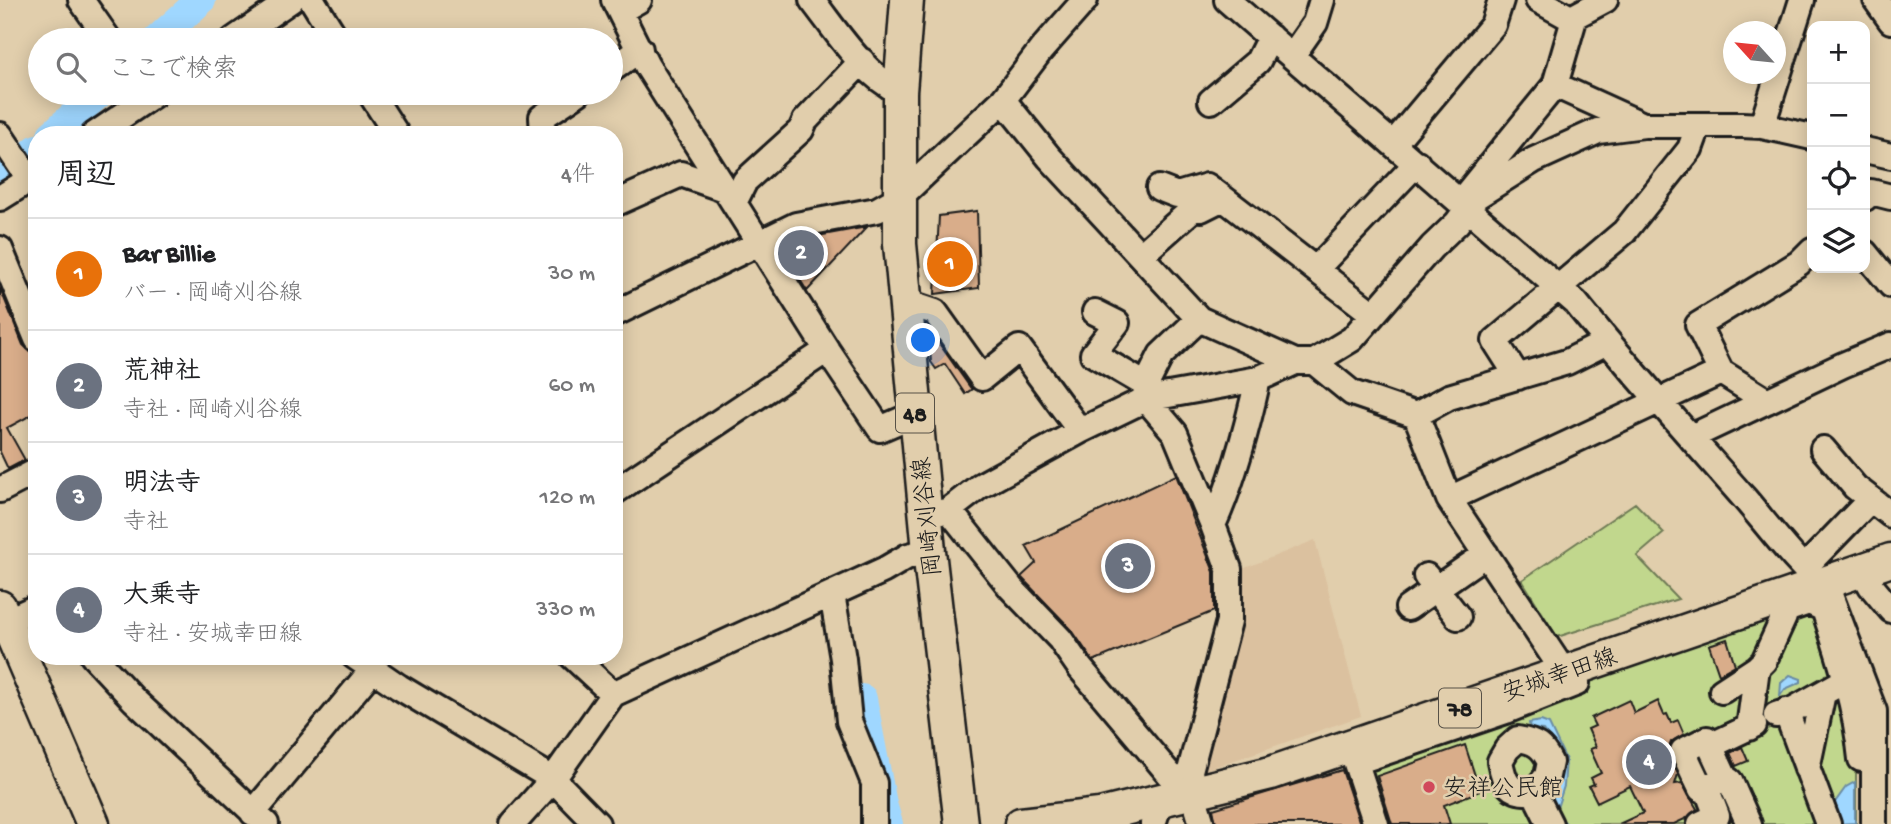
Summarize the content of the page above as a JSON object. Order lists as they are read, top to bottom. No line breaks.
{"streets":{"main road":["48","岡崎刈谷線","安城幸田線","78"]},"places":["安祥公民館"],"north":"top left","page":{"map_buttons":["+","−"],"search":"ここで検索","heading":["周辺","4件"],"list":[{"mark":"1","name":"Bar Billie","note":"バー · 岡崎刈谷線","value":"30 m"},{"mark":"2","name":"荒神社","note":"寺社 · 岡崎刈谷線","value":"60 m"},{"mark":"3","name":"明法寺","note":"寺社","value":"120 m"},{"mark":"4","name":"大乗寺","note":"寺社 · 安城幸田線","value":"330 m"}],"pins":["2","1","3","4"]}}
